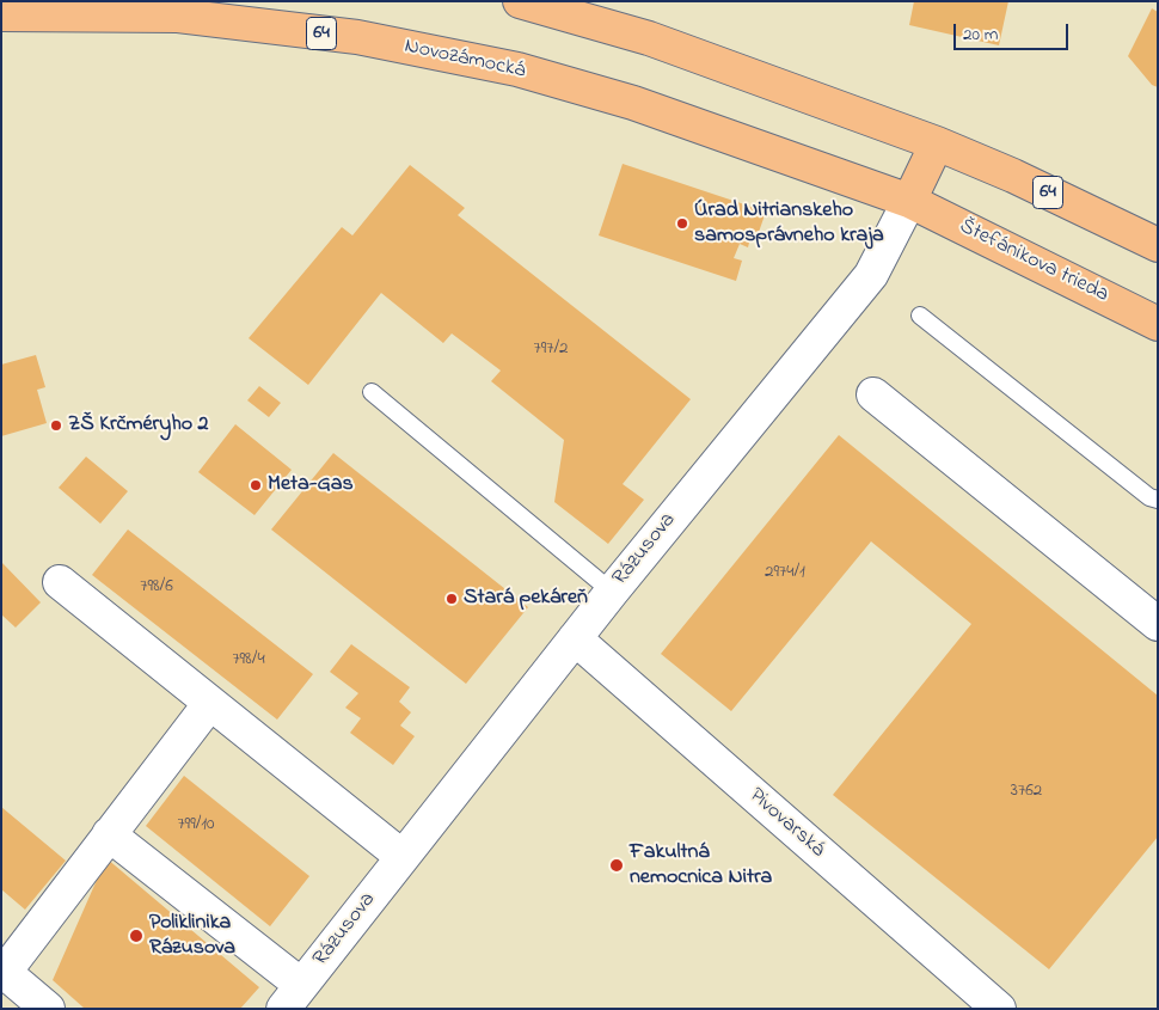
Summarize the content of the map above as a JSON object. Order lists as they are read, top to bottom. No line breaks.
{"streets":{"main road":["64","Novozámocká","Štefánikova trieda"],"street":["Rázusova","Pivovarská"]},"crossings":[["Novozámocká","Štefánikova trieda"],["Novozámocká","Rázusova"],["Štefánikova trieda","Rázusova"],["Rázusova","Pivovarská"]],"places":["Úrad Nitrianskeho samosprávneho kraja","ZŠ Krčméryho 2","Meta-Gas","Stará pekáreň","Fakultná nemocnica Nitra","Poliklinika Rázusova"],"house_numbers":["797/2","2974/1","798/6","798/4","3762","799/10"],"scale_bar":"20 m"}
